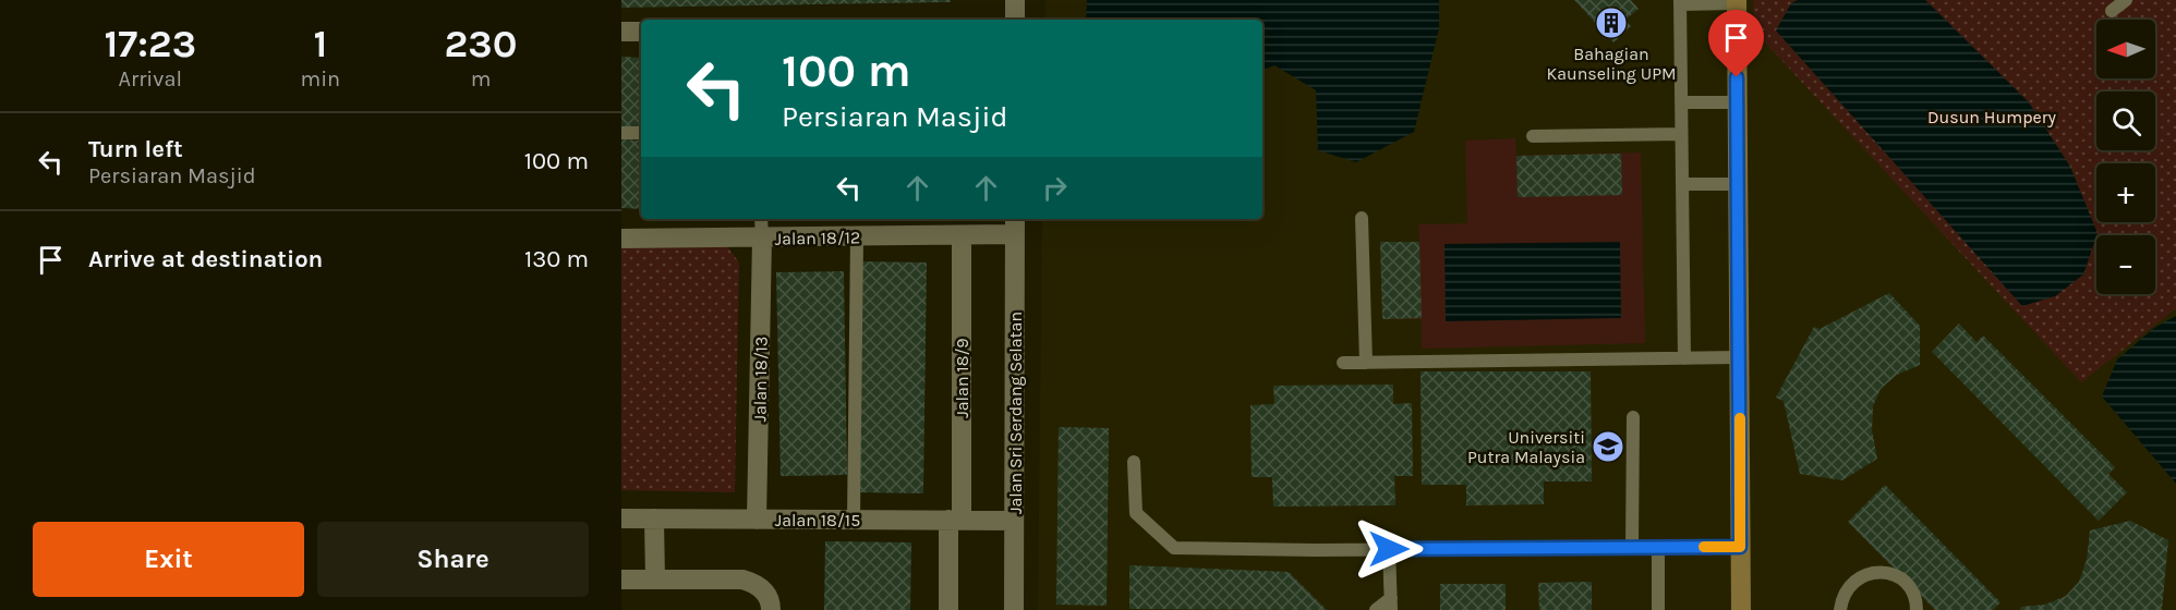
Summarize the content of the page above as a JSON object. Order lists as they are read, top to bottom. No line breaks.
{"streets":{"street":["Jalan 18/12","Jalan 18/9","Jalan 18/13","Jalan Sri Serdang Selatan","Jalan 18/15"]},"crossings":[["Jalan 18/12","Jalan 18/9"],["Jalan 18/12","Jalan 18/13"],["Jalan 18/12","Jalan Sri Serdang Selatan"],["Jalan 18/9","Jalan 18/15"],["Jalan 18/13","Jalan 18/15"],["Jalan Sri Serdang Selatan","Jalan 18/15"]],"parks":["Dusun Humpery"],"places":{"building":["Bahagian Kaunseling UPM"],"school or university":["Universiti Putra Malaysia"]},"north":"left","page":{"eta":["17:23","Arrival","1","min","230","m"],"map_buttons":["+","−"],"turn":["100 m","Persiaran Masjid"],"list":[{"name":"Turn left","note":"Persiaran Masjid","value":"100 m"},{"name":"Arrive at destination","value":"130 m"}],"buttons":["Exit","Share"]}}
